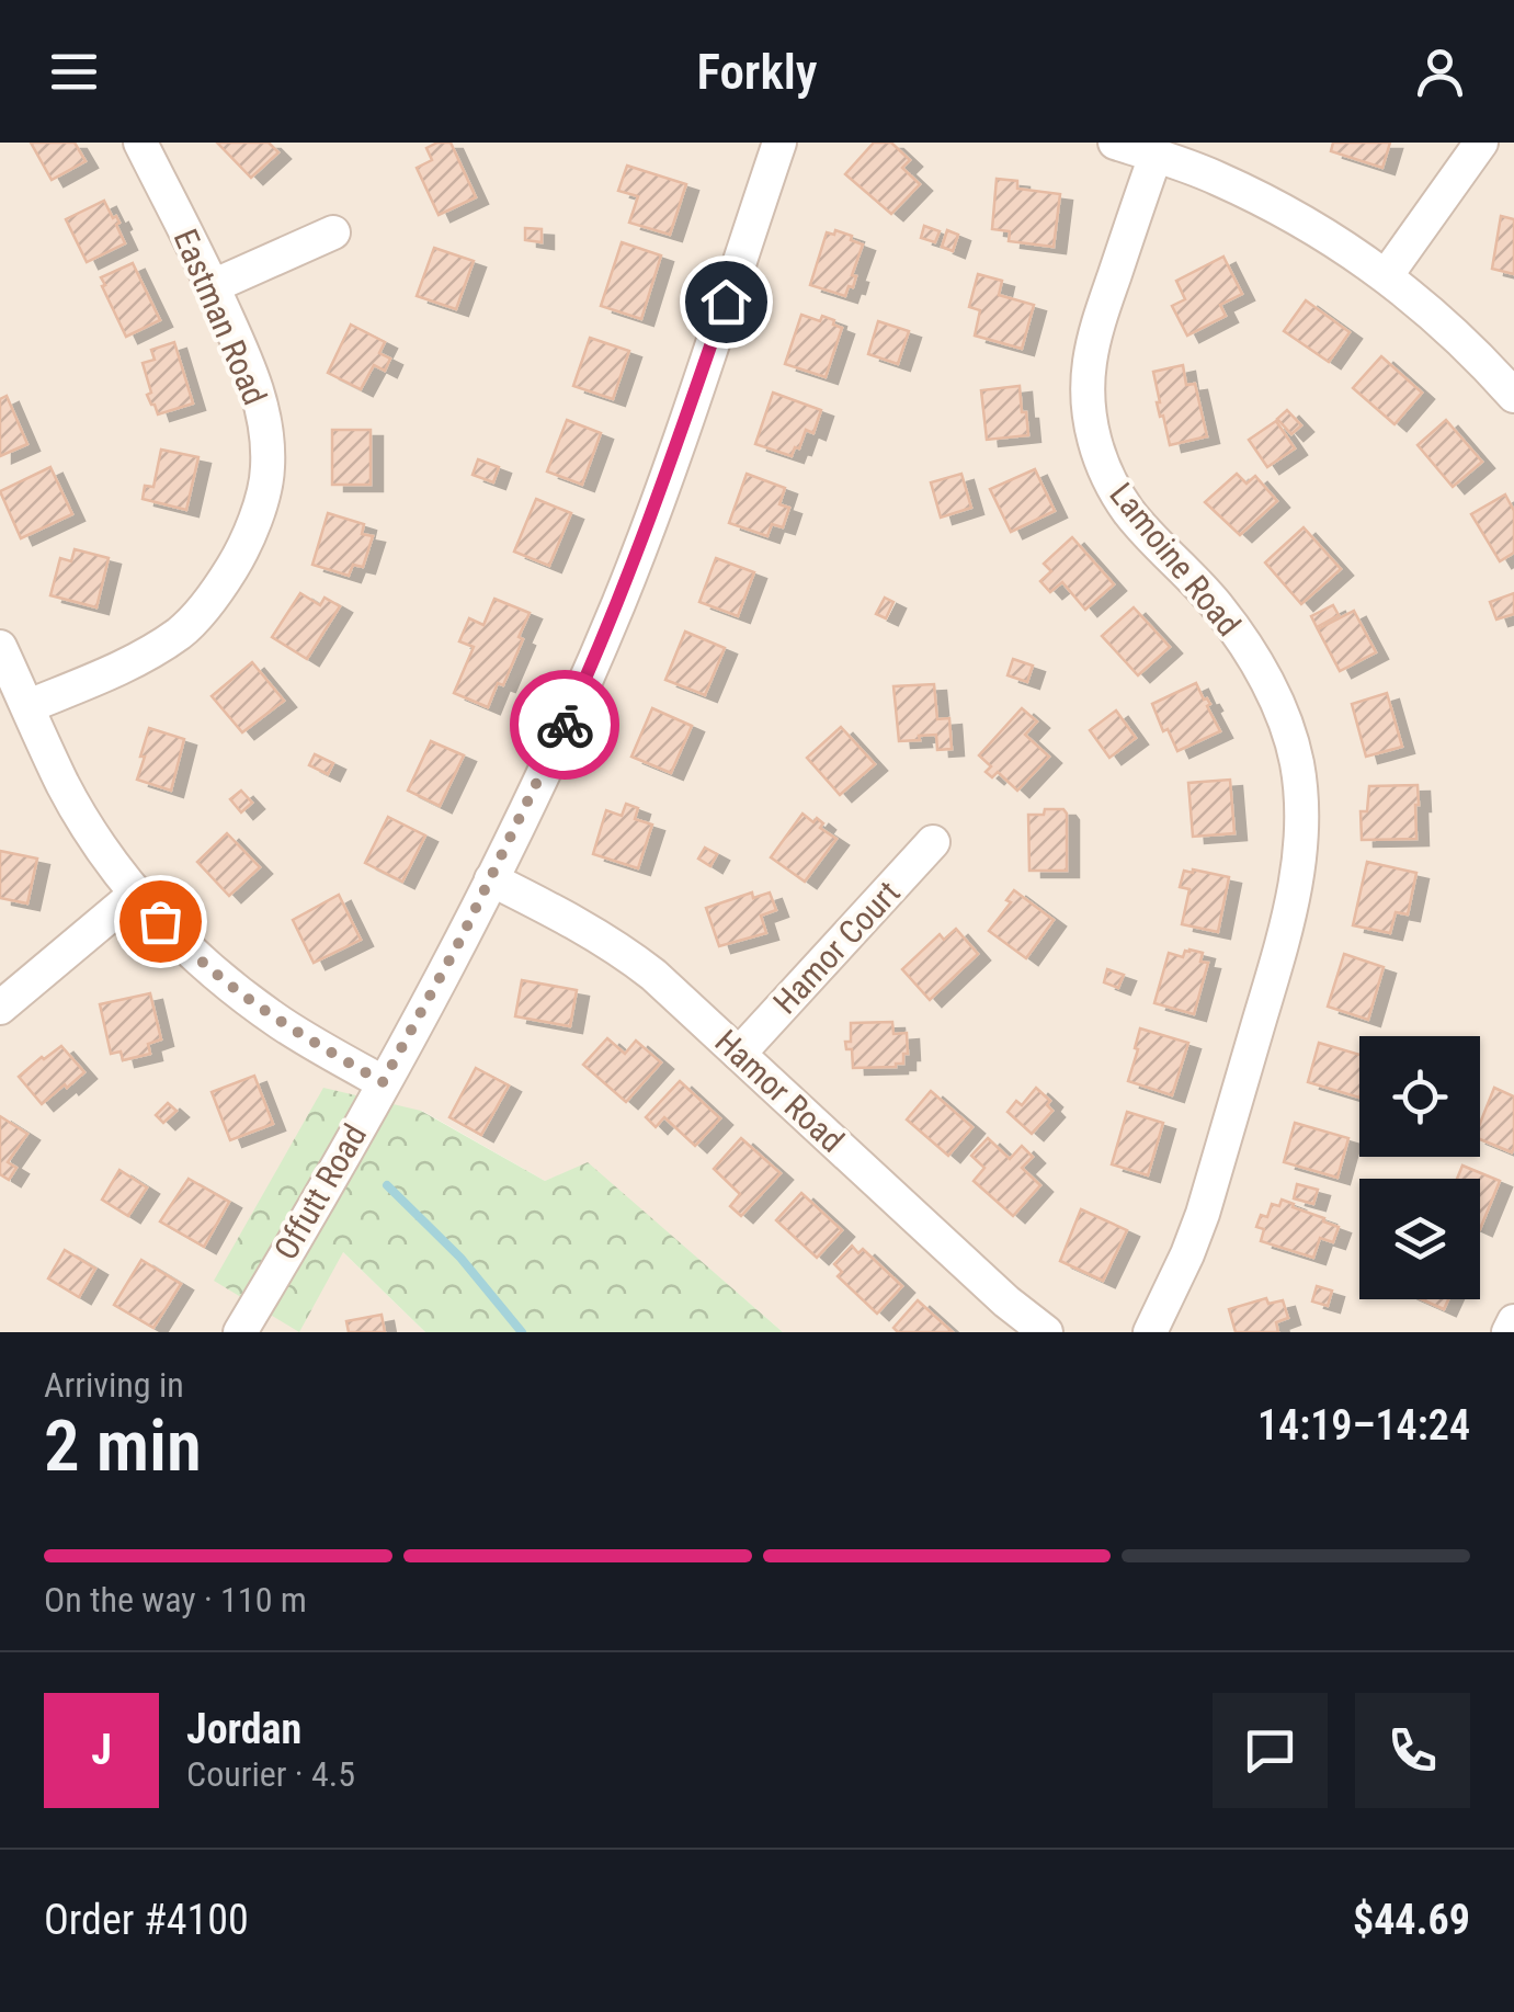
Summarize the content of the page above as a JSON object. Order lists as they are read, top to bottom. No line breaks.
{"streets":{"street":["Eastman Road","Lamoine Road","Hamor Court","Hamor Road","Offutt Road"]},"crossings":[["Hamor Court","Hamor Road"],["Hamor Road","Offutt Road"]],"page":{"header":"Forkly","heading":["2 min","Arriving in","14:19–14:24"],"panel":["Jordan","Courier · 4.5","Order #4100","$44.69"],"bar":"On the way · 110 m","round":"J"}}
